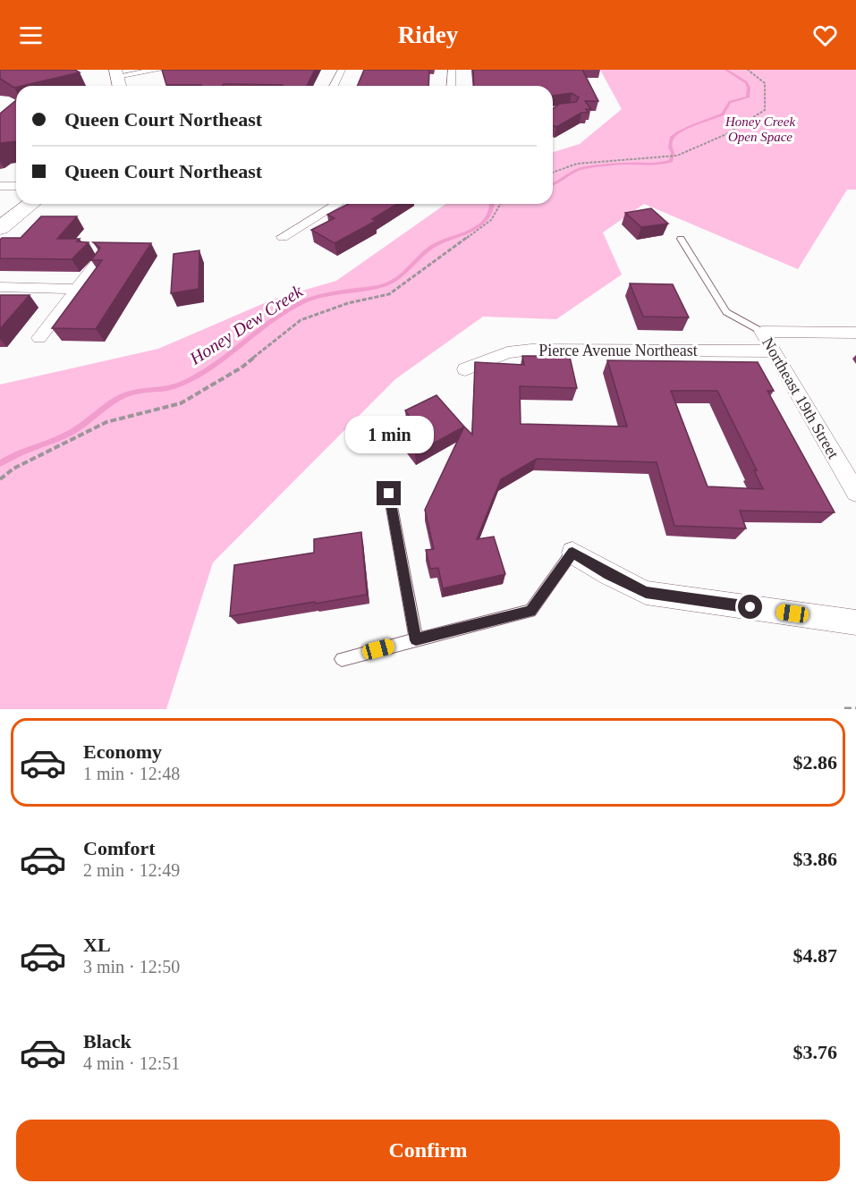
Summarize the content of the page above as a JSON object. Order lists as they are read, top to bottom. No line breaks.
{"streets":{"street":["Pierce Avenue Northeast","Northeast 19th Street"]},"crossings":[["Pierce Avenue Northeast","Northeast 19th Street"]],"water":["Honey Dew Creek"],"parks":["Honey Creek Open Space"],"page":{"header":"Ridey","banner":["Queen Court Northeast","Queen Court Northeast"],"bubble":"1 min","list":[{"name":"Economy","note":"1 min · 12:48","value":"$2.86"},{"name":"Comfort","note":"2 min · 12:49","value":"$3.86"},{"name":"XL","note":"3 min · 12:50","value":"$4.87"},{"name":"Black","note":"4 min · 12:51","value":"$3.76"}],"buttons":"Confirm"}}
